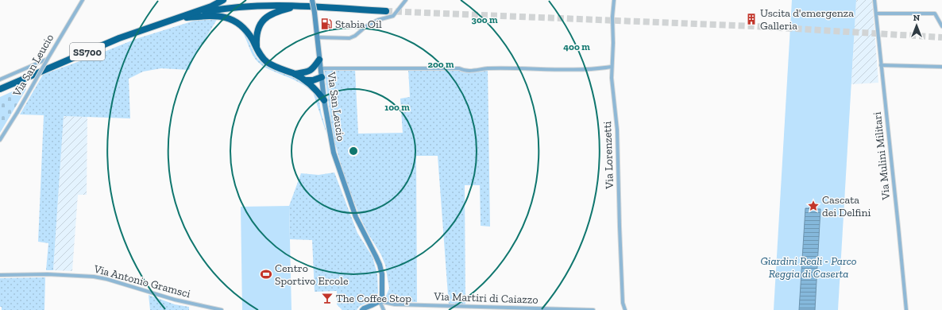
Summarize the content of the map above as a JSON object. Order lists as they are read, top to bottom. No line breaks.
{"streets":{"highway":["SS700"],"street":["Via San Leucio","Via Lorenzetti","Via Mulini Militari","Via Antonio Gramsci","Via Martiri di Caiazzo"]},"crossings":[["SS700","Via San Leucio"],["Via San Leucio","Via Martiri di Caiazzo"]],"parks":["Giardini Reali - Parco Reggia di Caserta"],"places":{"building":["Uscita d'emergenza Galleria"],"fuel station":["Stabia Oil"],"place":["Cascata dei Delfini"],"sports":["Centro Sportivo Ercole"],"bar":["The Coffee Stop"]},"north":"top","rings":["300 m","400 m","200 m","100 m"]}
